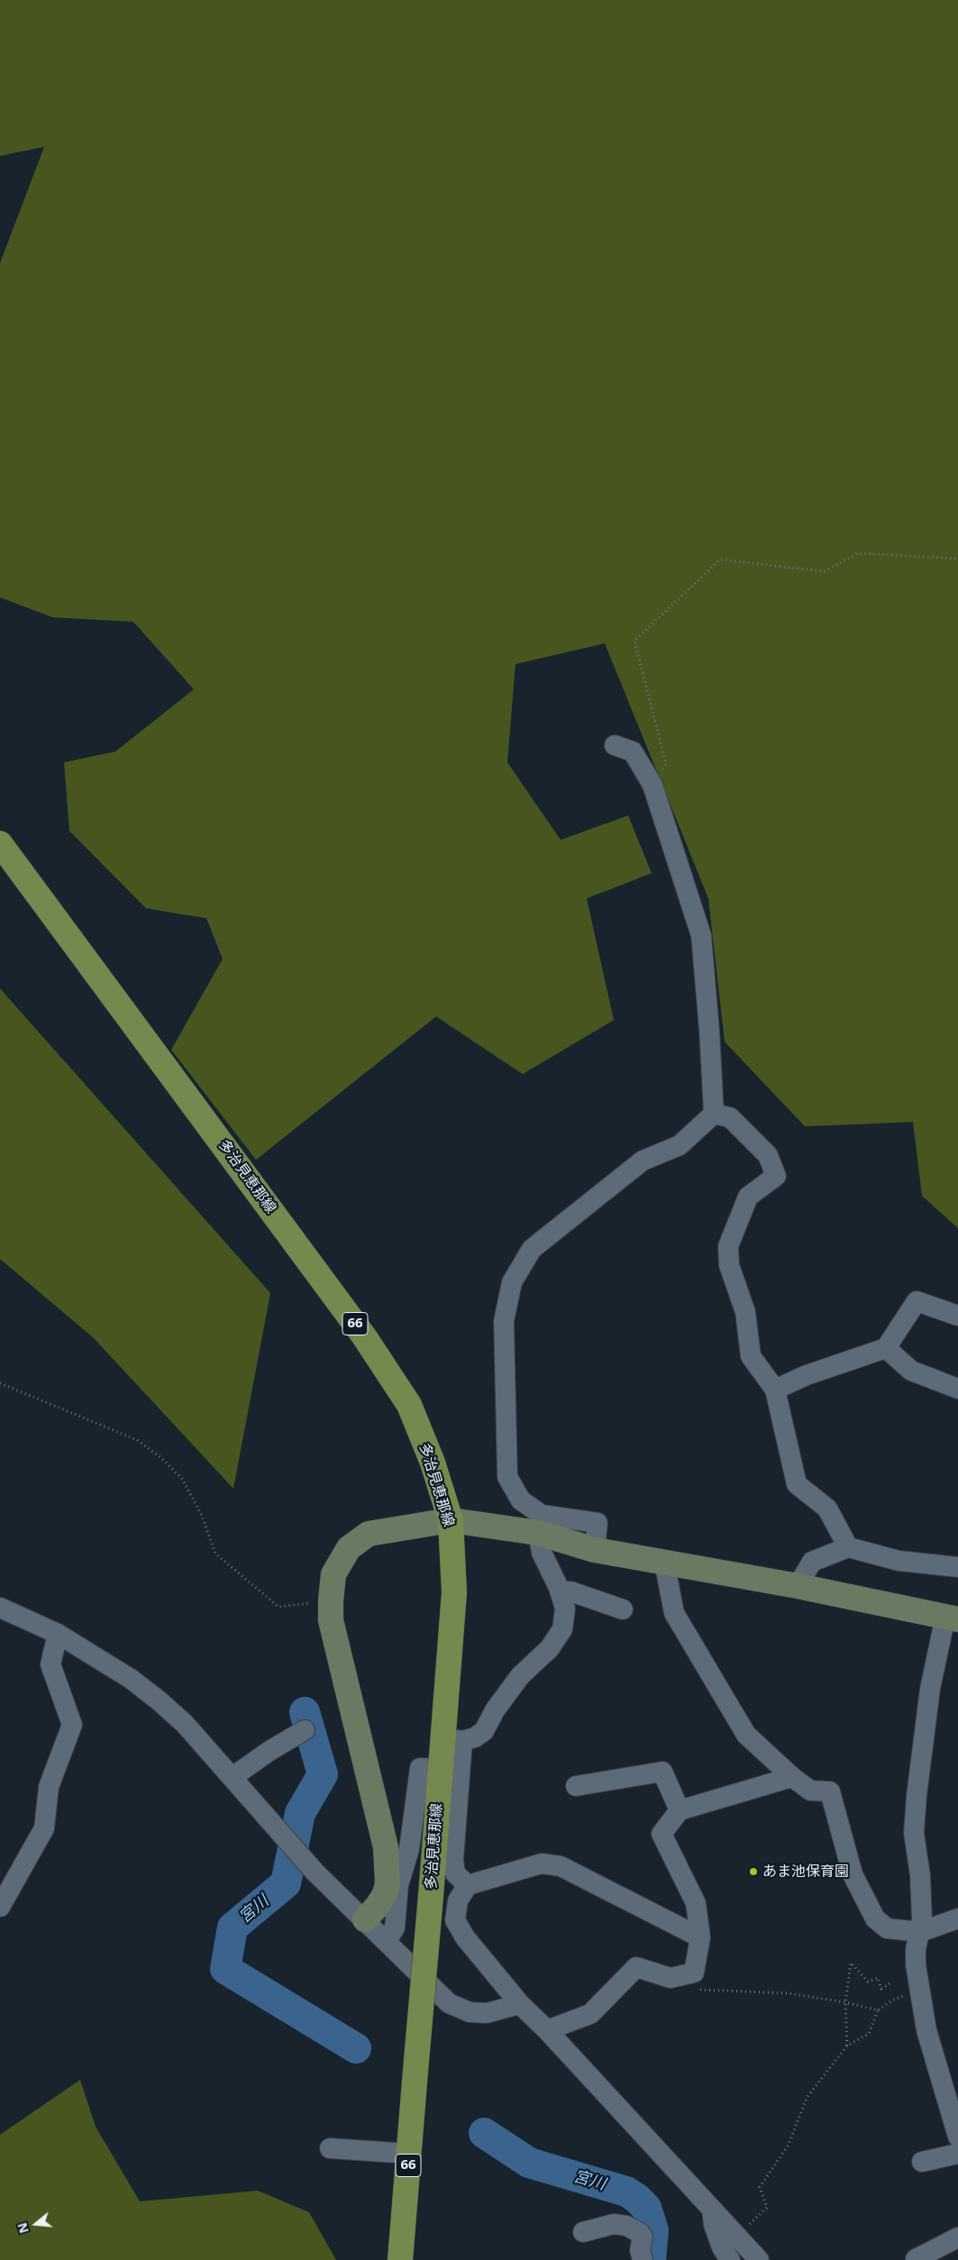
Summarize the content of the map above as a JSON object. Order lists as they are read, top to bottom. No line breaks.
{"streets":{"main road":["多治見恵那線","66"]},"water":["宮川"],"places":["あま池保育園"],"north":"left"}
